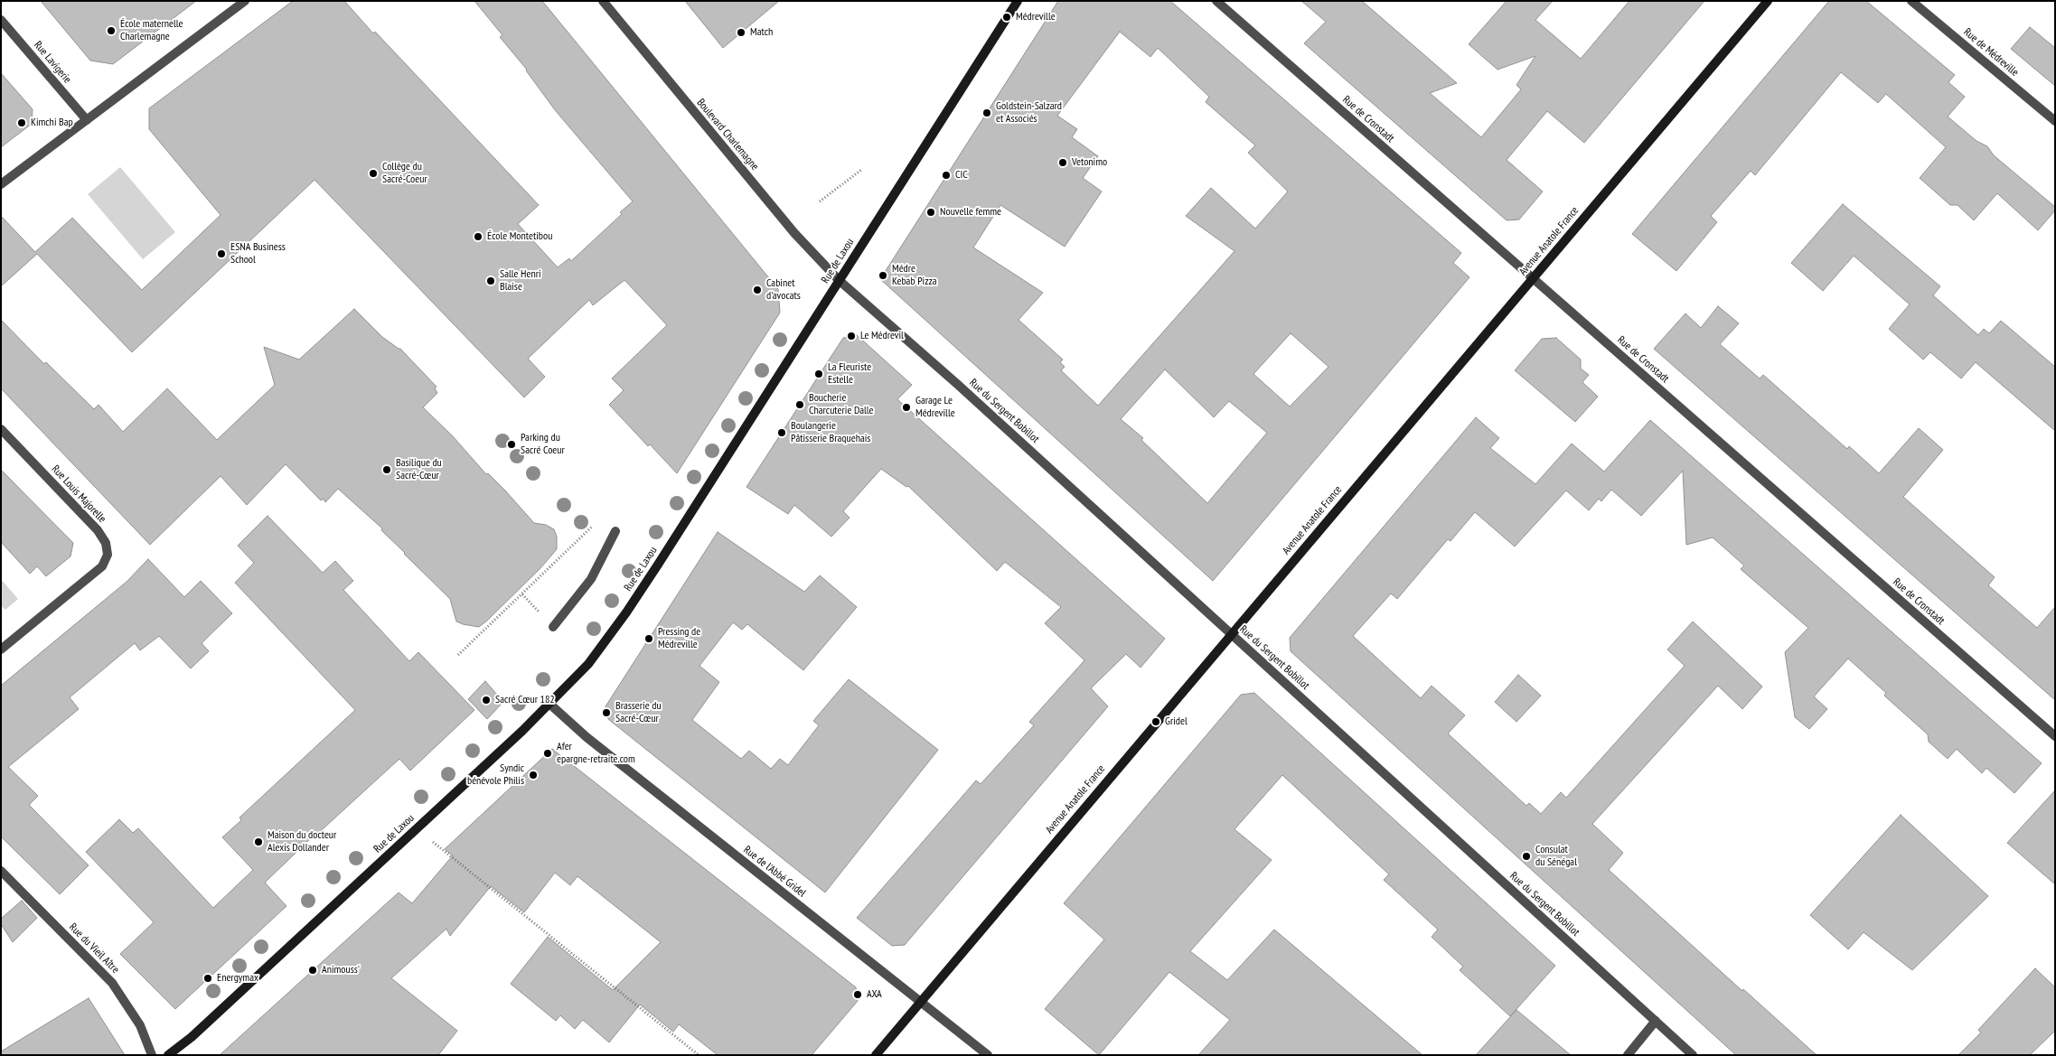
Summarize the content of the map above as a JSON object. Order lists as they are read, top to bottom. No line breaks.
{"streets":{"main road":["Avenue Anatole France","Rue de Laxou"],"street":["Rue de Médreville","Rue Lavigerie","Rue de Cronstadt","Boulevard Charlemagne","Rue du Sergent Bobillot","Rue Louis Majorelle","Rue de l'Abbé Gridel","Rue du Vieil Aître"]},"crossings":[["Rue de Cronstadt","Avenue Anatole France"],["Boulevard Charlemagne","Rue de Laxou"],["Boulevard Charlemagne","Rue du Sergent Bobillot"],["Avenue Anatole France","Rue du Sergent Bobillot"],["Avenue Anatole France","Rue de l'Abbé Gridel"],["Rue de Laxou","Rue du Sergent Bobillot"],["Rue de Laxou","Rue de l'Abbé Gridel"]],"places":["Médreville","École maternelle Charlemagne","Match","Goldstein-Salzard et Associés","Kimchi Bap","Vetonimo","Collège du Sacré-Coeur","CIC","Nouvelle femme","École Montetibou","ESNA Business School","Médre Kebab Pizza","Salle Henri Blaise","Cabinet d'avocats","Le Médrevil","La Fleuriste Estelle","Boucherie Charcuterie Dalle","Garage Le Médreville","Boulangerie Pâtisserie Braquehais","Parking du Sacré Coeur","Basilique du Sacré-Cœur","Pressing de Médreville","Sacré Cœur 182","Brasserie du Sacré-Cœur","Gridel","Afer epargne-retraite.com","Syndic bénévole Philis","Maison du docteur Alexis Dollander","Consulat du Sénégal","Animouss'","Energymax","AXA"]}
